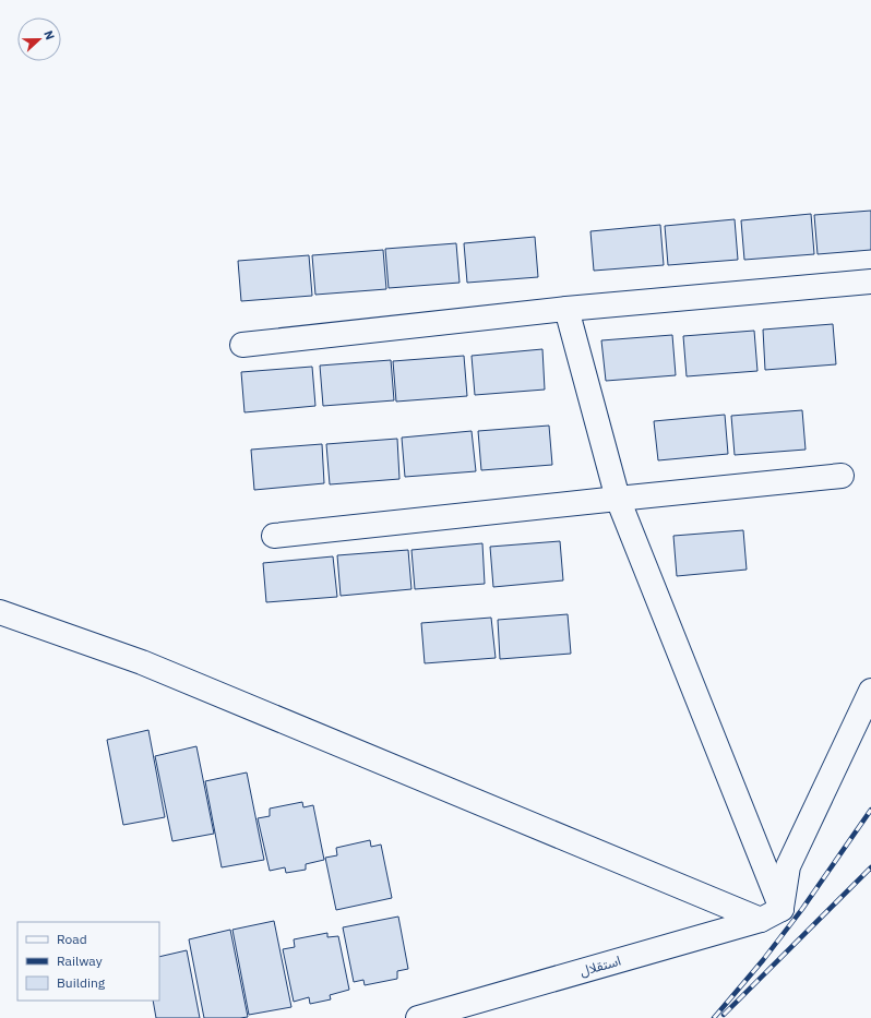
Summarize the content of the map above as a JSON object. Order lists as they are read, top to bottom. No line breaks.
{"streets":{"street":["استقلال"]},"legend":["Road","Railway","Building"],"north":"right"}
